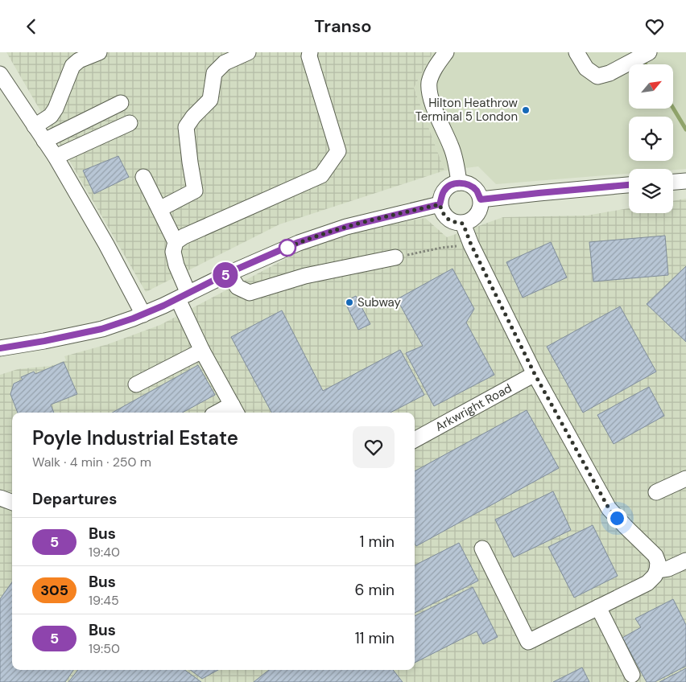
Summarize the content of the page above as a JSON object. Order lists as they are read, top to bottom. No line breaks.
{"streets":{"street":["Arkwright Road"]},"places":["Hilton Heathrow Terminal 5 London","Subway"],"lines":["bus line 5"],"north":"top right","page":{"header":"Transo","on_map":"5","heading":[["Poyle Industrial Estate","Walk · 4 min · 250 m"],"Departures"],"list":[{"mark":"5","name":"Bus","note":"19:40","value":"1 min"},{"mark":"305","name":"Bus","note":"19:45","value":"6 min"},{"mark":"5","name":"Bus","note":"19:50","value":"11 min"}]}}
